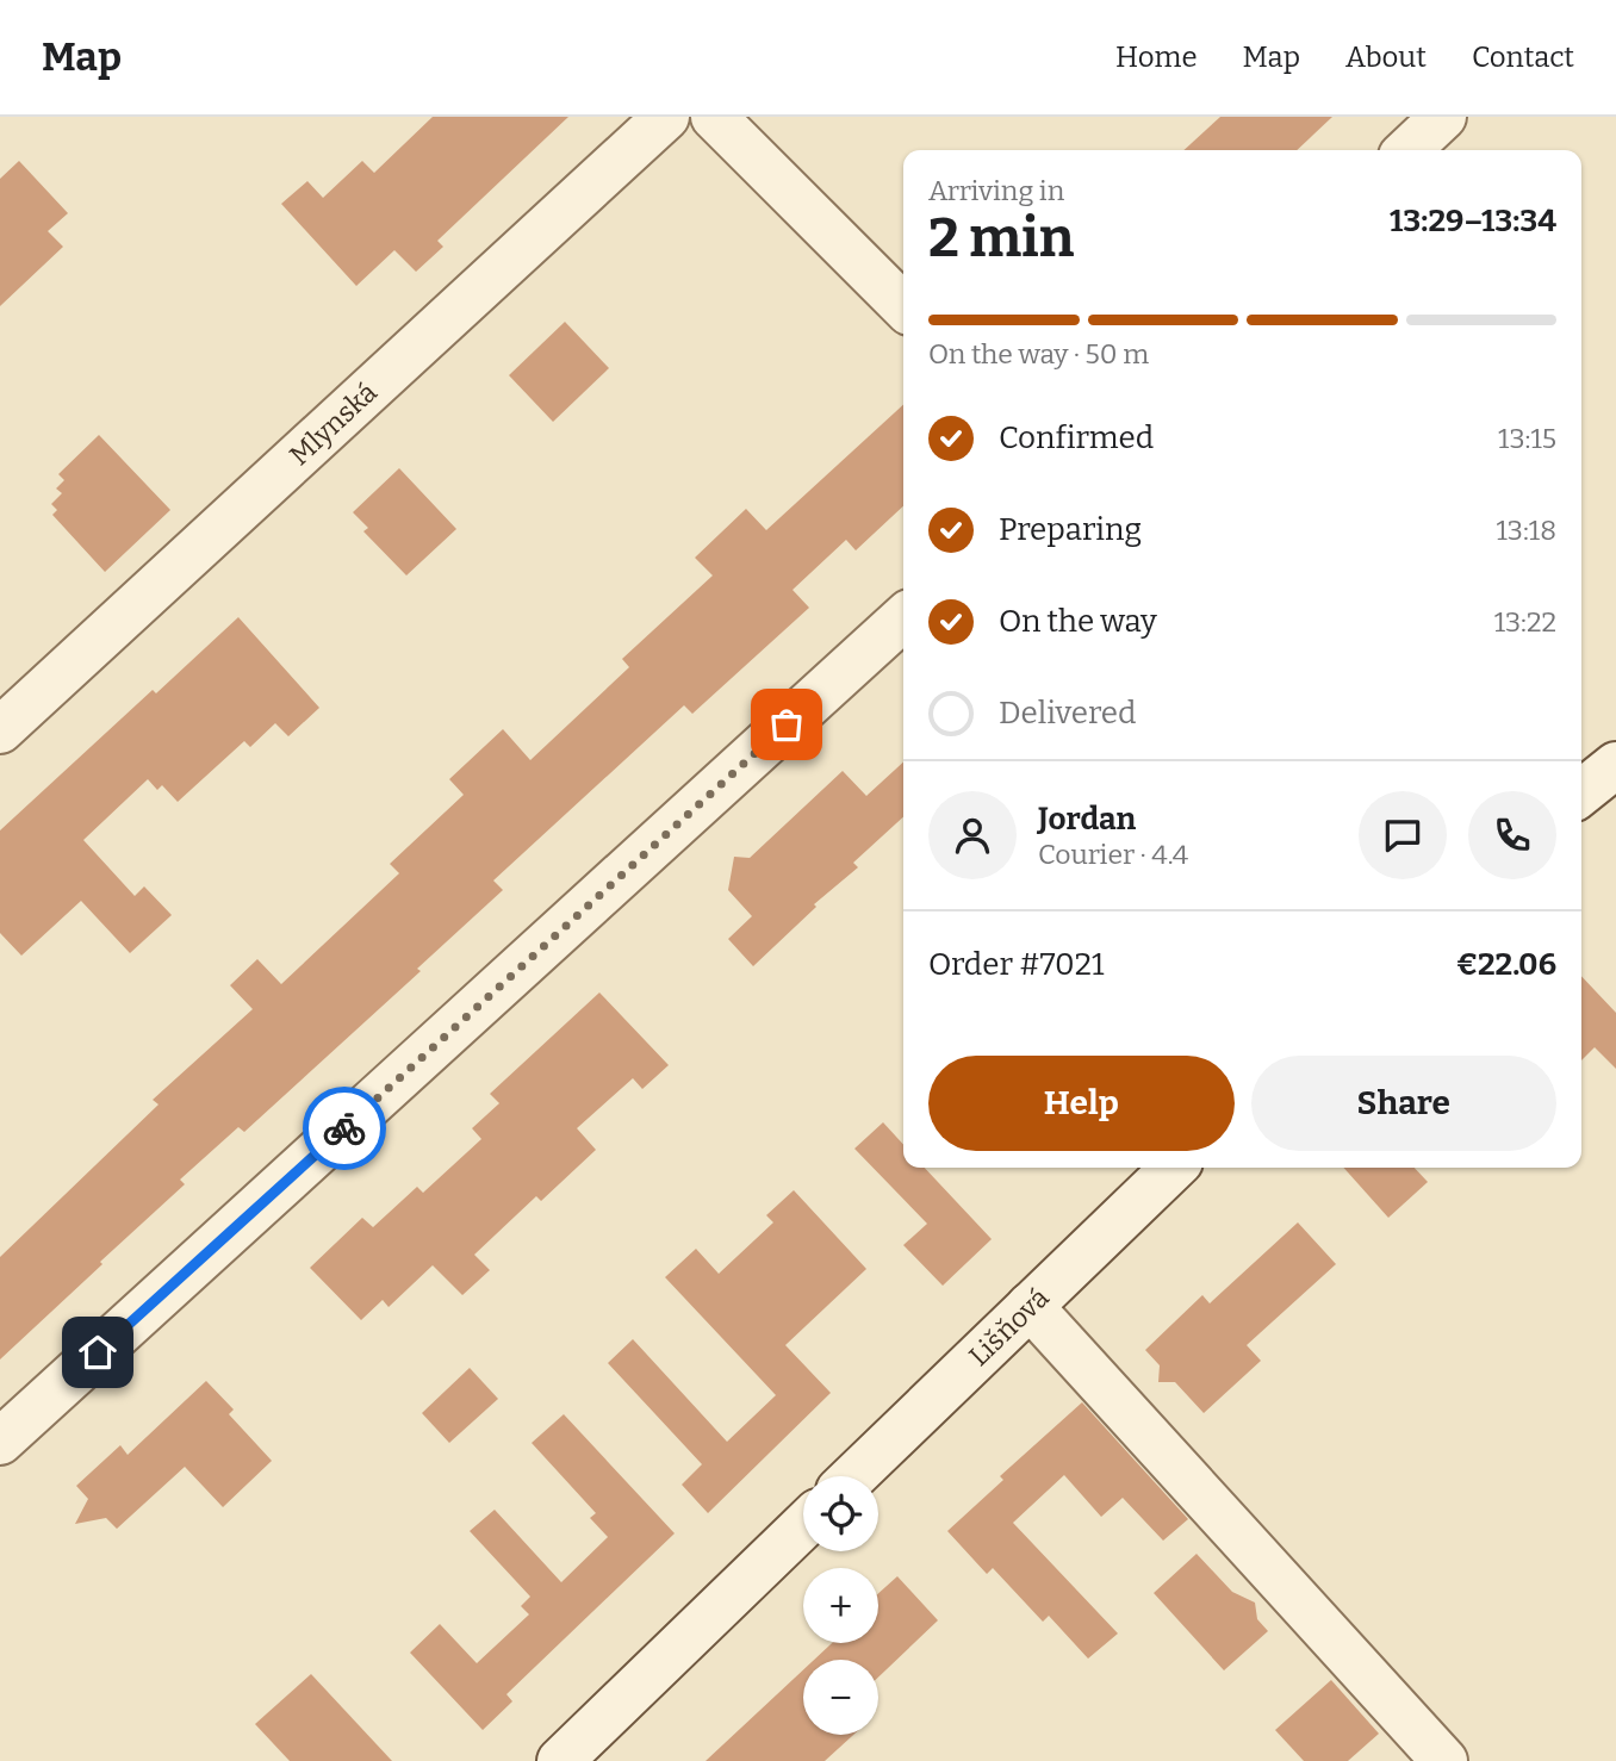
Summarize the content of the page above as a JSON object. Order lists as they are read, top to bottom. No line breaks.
{"streets":{"street":["Mlynská","Lišňová"]},"page":{"header":"Map","nav":["Home","Map","About","Contact"],"heading":["2 min","Arriving in","13:29–13:34"],"panel":["Jordan","Courier · 4.4","Order #7021","€22.06"],"bar":"On the way · 50 m","list":[["Confirmed","13:15"],["Preparing","13:18"],["On the way","13:22"],"Delivered"],"buttons":["Help","Share"],"map_buttons":["+","−"]}}
